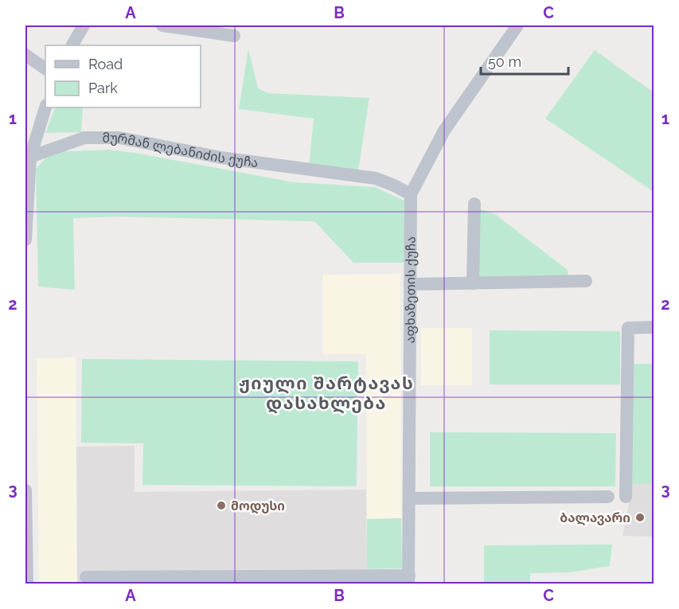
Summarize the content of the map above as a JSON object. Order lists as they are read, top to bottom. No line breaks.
{"streets":{"street":["მურმან ლებანიძის ქუჩა","აფხაზეთის ქუჩა"]},"crossings":[["მურმან ლებანიძის ქუჩა","აფხაზეთის ქუჩა"]],"districts":["ჟიული შარტავას დასახლება"],"places":["მოდუსი","ბალავარი"],"legend":["Road","Park"],"scale_bar":"50 m","grid":{"columns":["A","B","C"],"rows":["1","2","3"]}}
